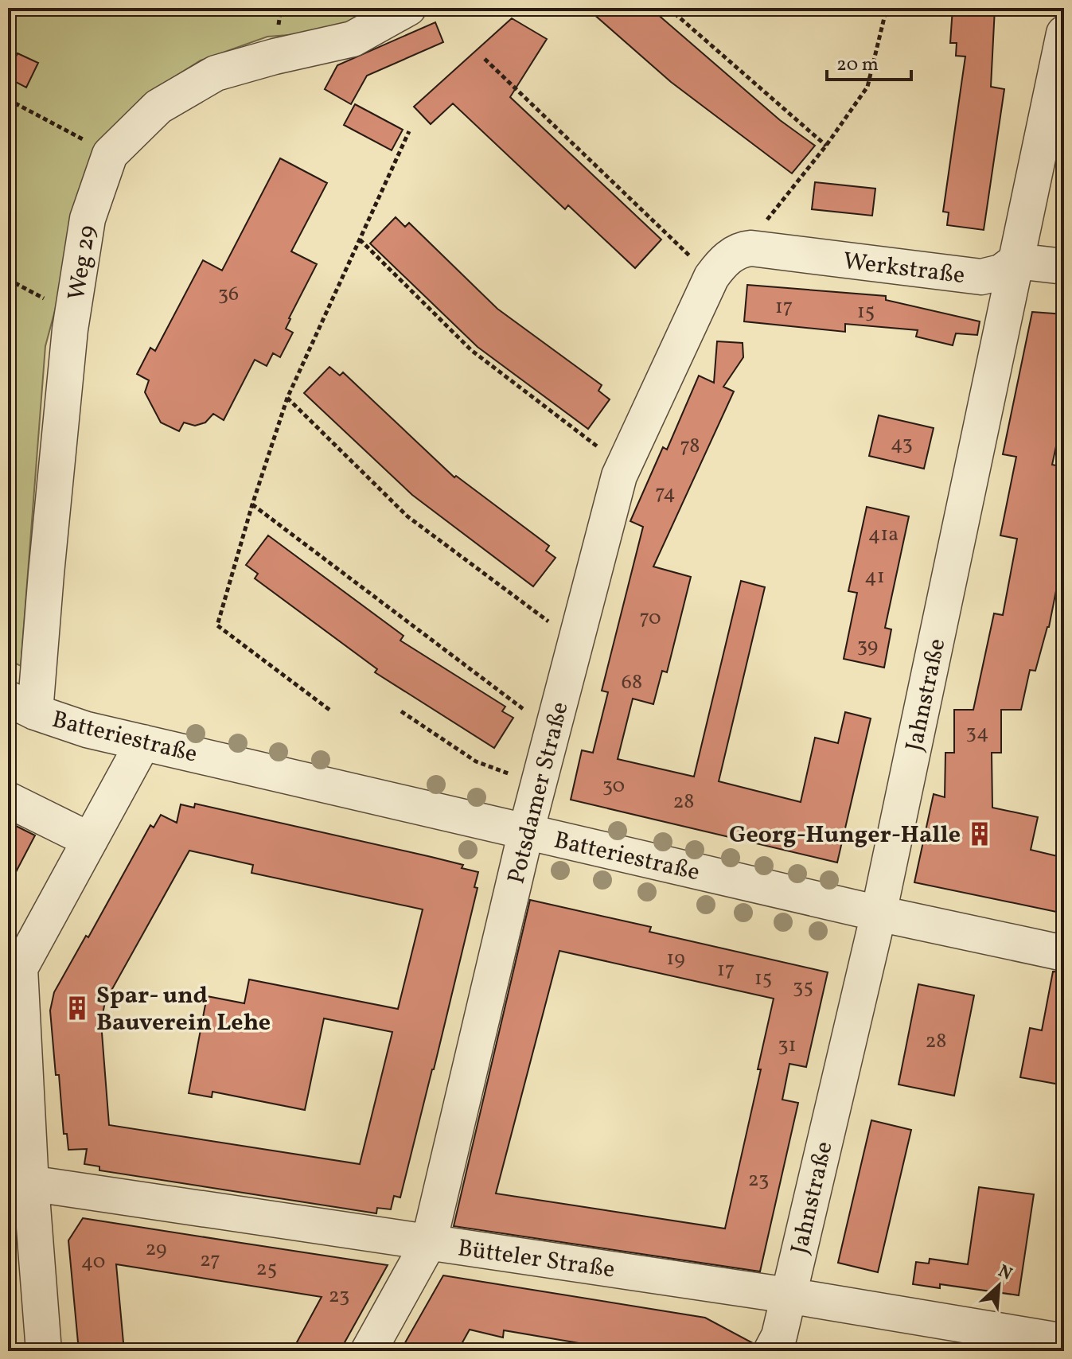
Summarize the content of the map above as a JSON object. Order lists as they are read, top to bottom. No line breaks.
{"streets":{"street":["Weg 29","Werkstraße","Jahnstraße","Batteriestraße","Potsdamer Straße","Bütteler Straße"]},"crossings":[["Weg 29","Batteriestraße"],["Werkstraße","Jahnstraße"],["Werkstraße","Potsdamer Straße"],["Jahnstraße","Batteriestraße"],["Jahnstraße","Bütteler Straße"],["Batteriestraße","Potsdamer Straße"],["Potsdamer Straße","Bütteler Straße"]],"places":{"building":["Georg-Hunger-Halle","Spar- und Bauverein Lehe"]},"house_numbers":["36","17","15","43","78","74","41a","41","70","39","68","34","30","28","19","17","15","35","28","31","23","29","27","40","25","23"],"scale_bar":"20 m","north":"top right"}
